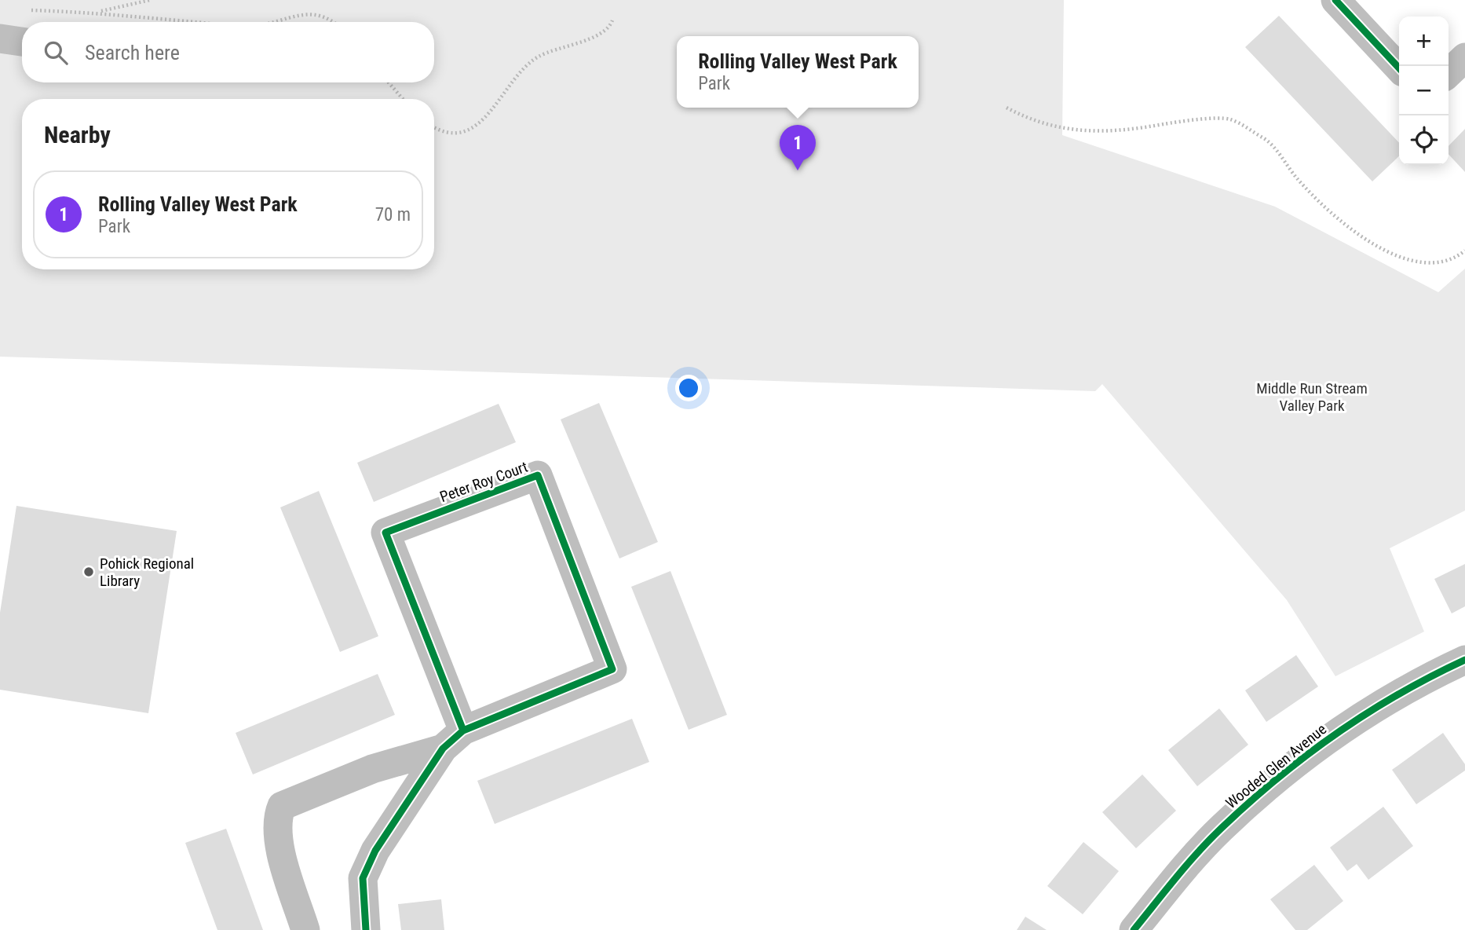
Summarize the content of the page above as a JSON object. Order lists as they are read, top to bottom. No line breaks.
{"streets":{"street":["Peter Roy Court","Wooded Glen Avenue"]},"parks":["Middle Run Stream Valley Park"],"places":["Pohick Regional Library"],"page":{"map_buttons":["+","−"],"search":"Search here","popup":["Rolling Valley West Park","Park"],"heading":"Nearby","pins":"1","list":[{"mark":"1","name":"Rolling Valley West Park","note":"Park","value":"70 m"}]}}
